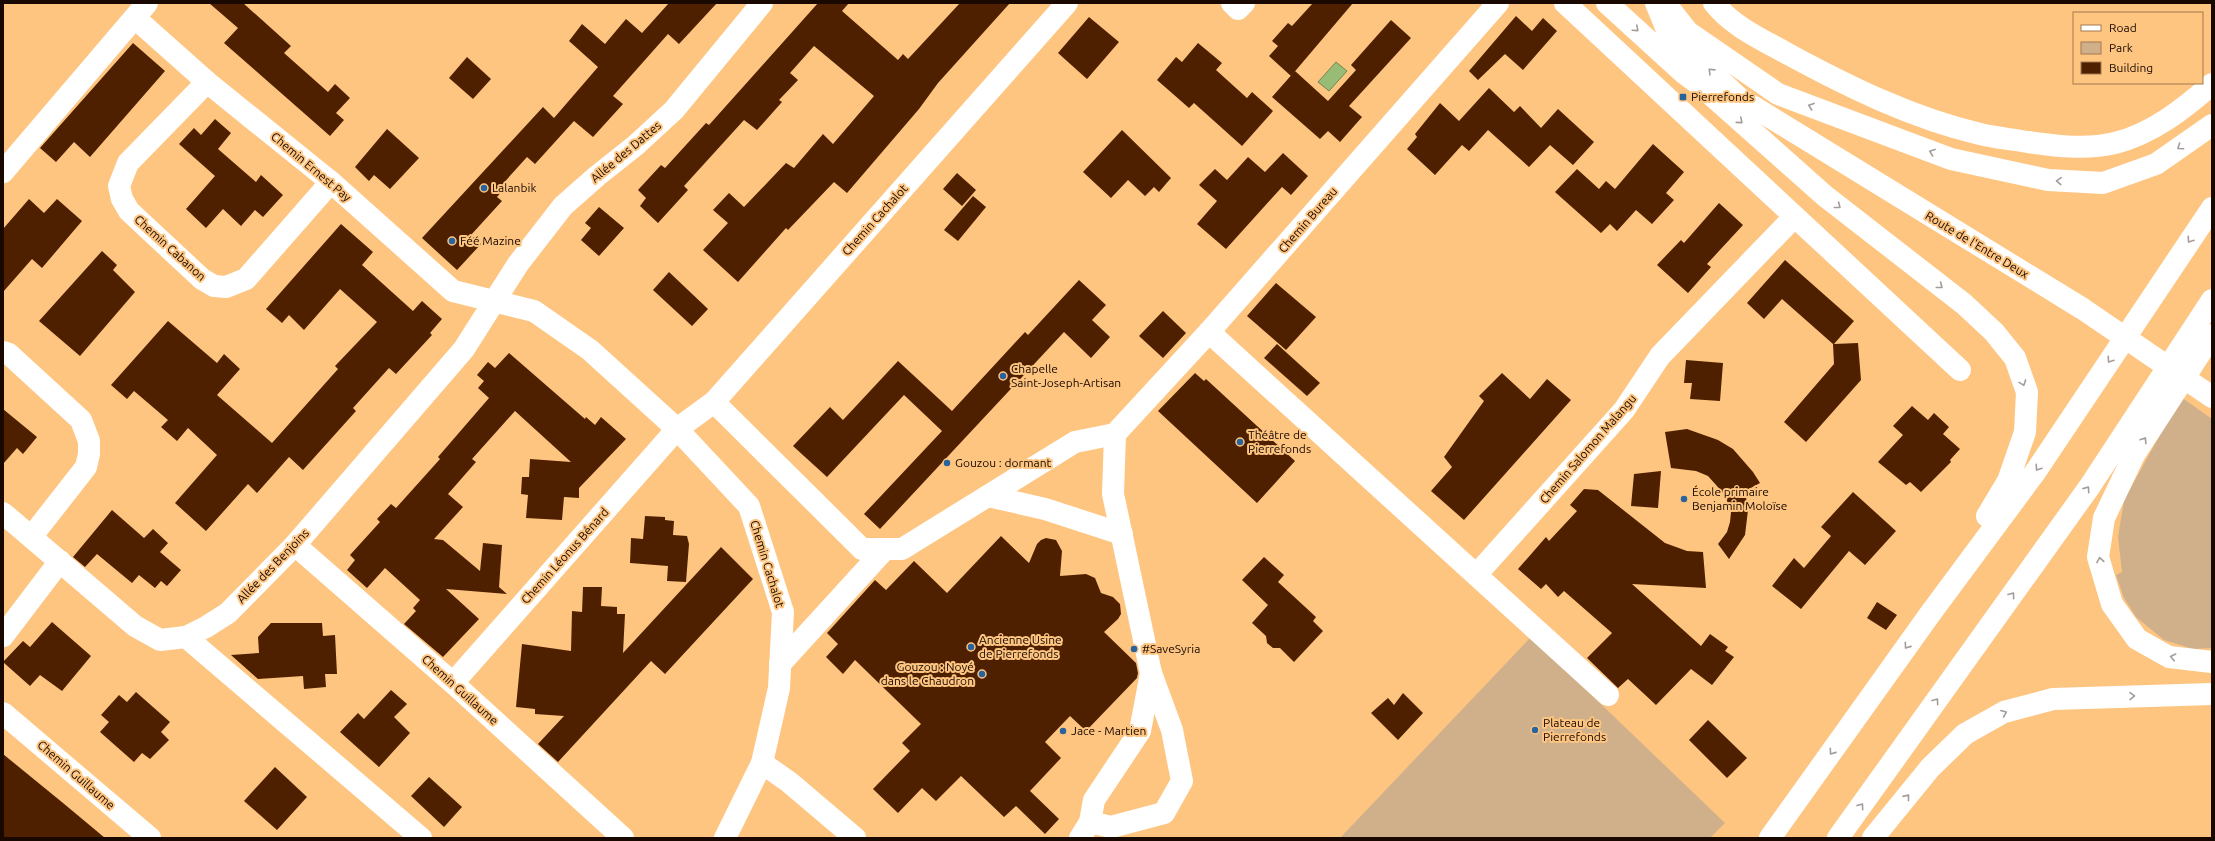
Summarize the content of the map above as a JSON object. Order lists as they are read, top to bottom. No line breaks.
{"streets":{"main road":["Allée des Dattes","Chemin Ernest Pay","Chemin Cachalot","Chemin Bureau","Route de l'Entre Deux","Chemin Cabanon","Chemin Salomon Malangu","Chemin Léonus Bénard","Allée des Benjoins","Chemin Guillaume"]},"crossings":[["Allée des Dattes","Chemin Ernest Pay"],["Allée des Dattes","Chemin Cachalot"],["Allée des Dattes","Allée des Benjoins"],["Chemin Ernest Pay","Chemin Cachalot"],["Chemin Ernest Pay","Chemin Cabanon"],["Chemin Ernest Pay","Allée des Benjoins"],["Chemin Cachalot","Chemin Léonus Bénard"],["Chemin Cachalot","Allée des Benjoins"],["Chemin Léonus Bénard","Chemin Guillaume"],["Allée des Benjoins","Chemin Guillaume"]],"places":{"transit":["Pierrefonds"],"other":["Lalanbik","Féé Mazine","Chapelle Saint-Joseph-Artisan","Théâtre de Pierrefonds","Gouzou : dormant","École primaire Benjamin Moloïse","Ancienne Usine de Pierrefonds","#SaveSyria","Gouzou : Noyé dans le Chaudron","Plateau de Pierrefonds","Jace - Martien"]},"legend":["Road","Park","Building"]}
